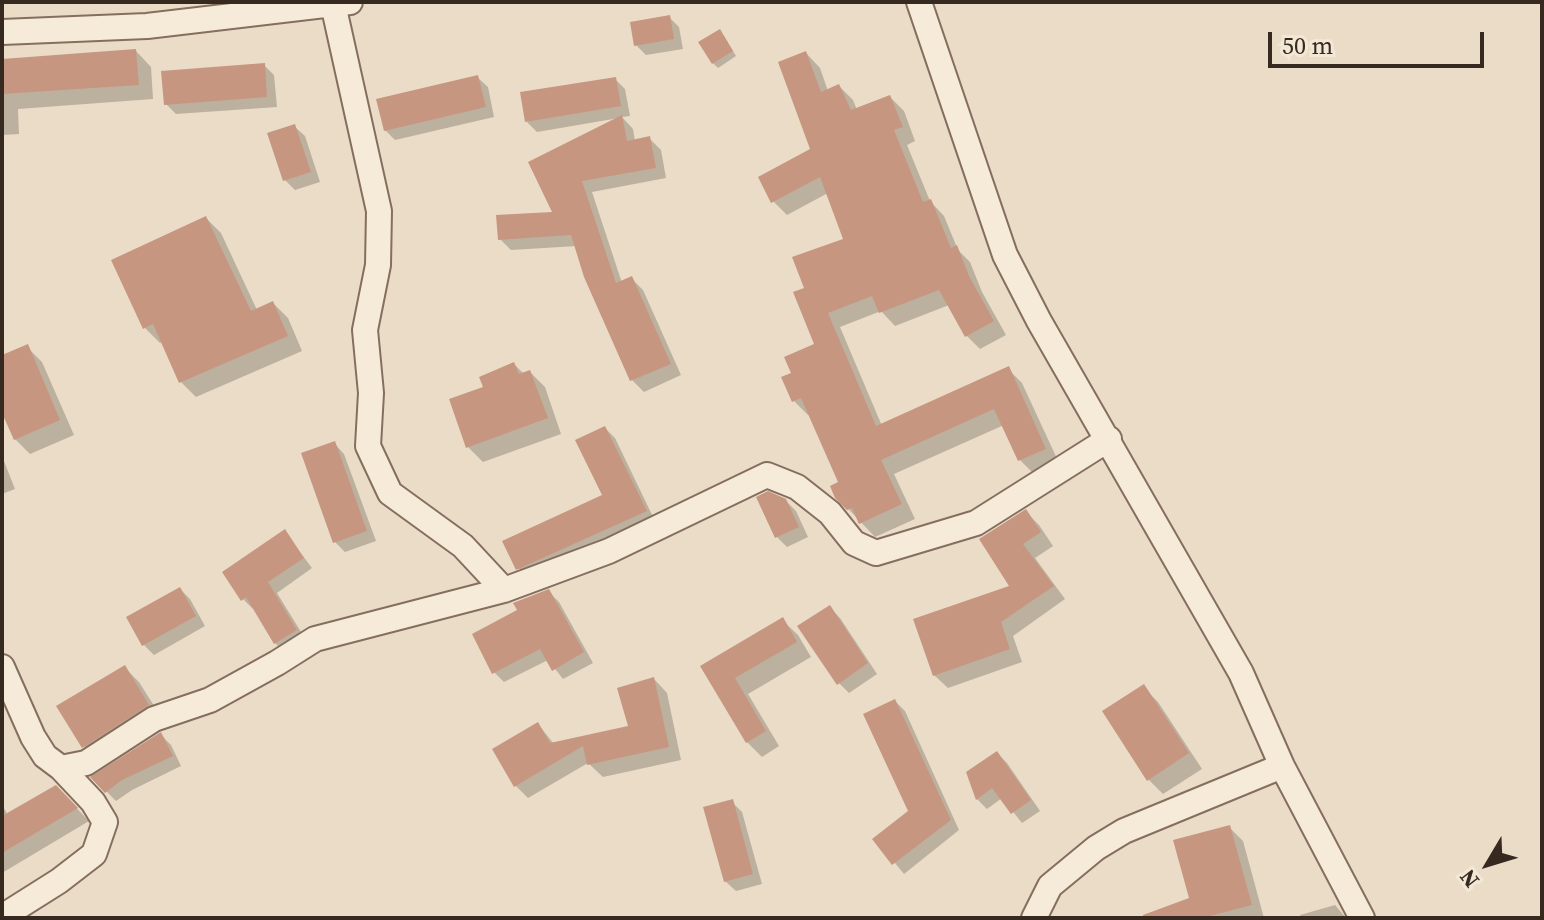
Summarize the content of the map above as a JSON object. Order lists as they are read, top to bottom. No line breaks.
{"scale_bar":"50 m","north":"bottom left"}
